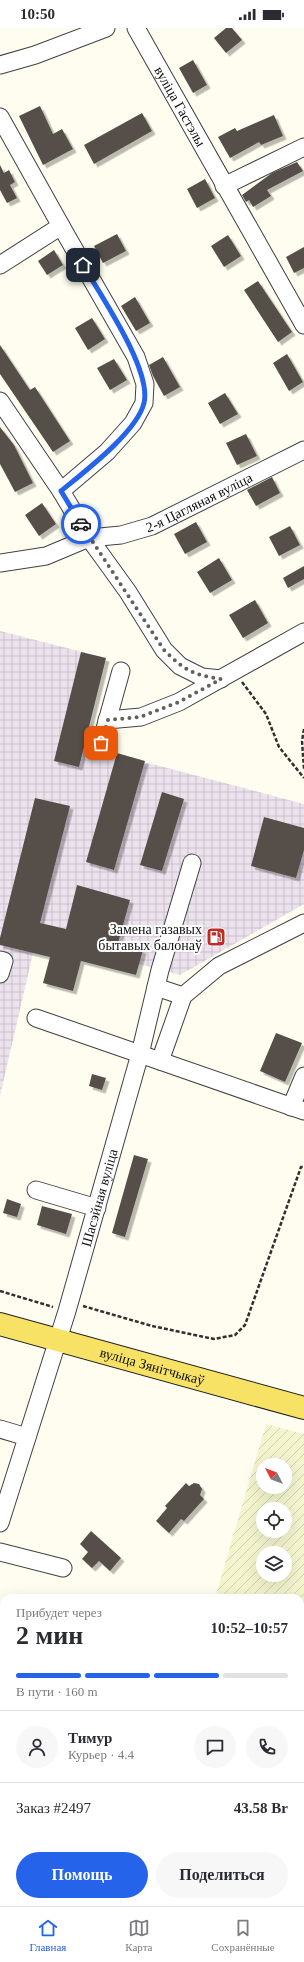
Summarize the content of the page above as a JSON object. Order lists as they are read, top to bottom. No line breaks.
{"streets":{"main road":["вуліца Зянітчыкаў"],"street":["вуліца Гастэлы","2-я Цагляная вуліца","Шасэйная вуліца"]},"crossings":[["Шасэйная вуліца","вуліца Зянітчыкаў"]],"places":{"fuel station":["Замена газавых бытавых балонаў"]},"north":"top left","page":{"status":"10:50","heading":["2 мин","Прибудет через","10:52–10:57"],"panel":["Тимур","Курьер · 4.4","Заказ #2497","43.58 Br"],"bar":"В пути · 160 m","buttons":["Помощь","Поделиться"],"tabs":["Главная","Карта","Сохранённые"]}}
